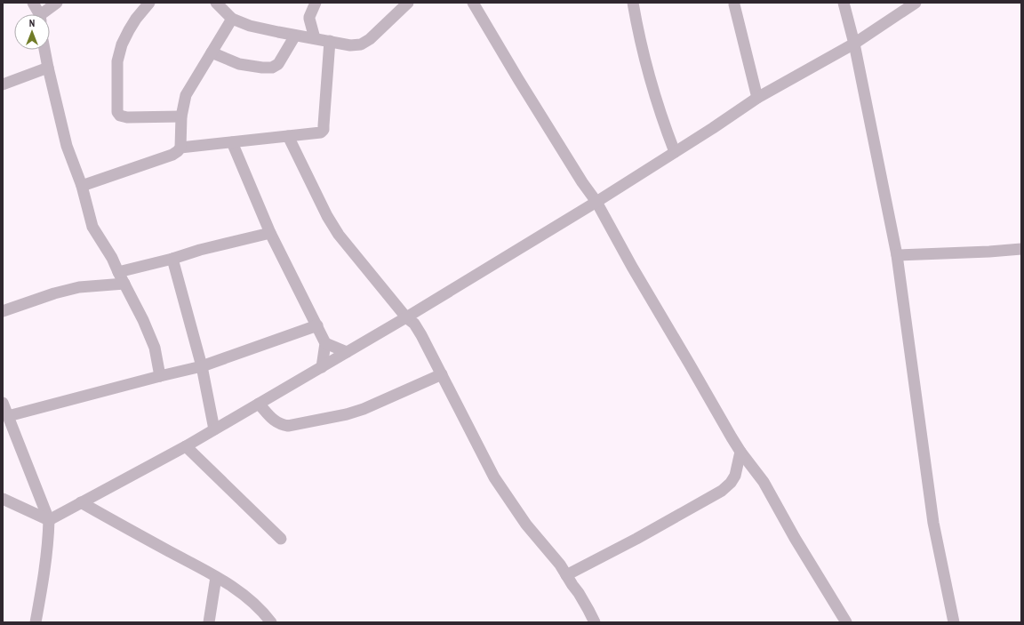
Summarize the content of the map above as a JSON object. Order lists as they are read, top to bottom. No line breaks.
{"north":"top"}
